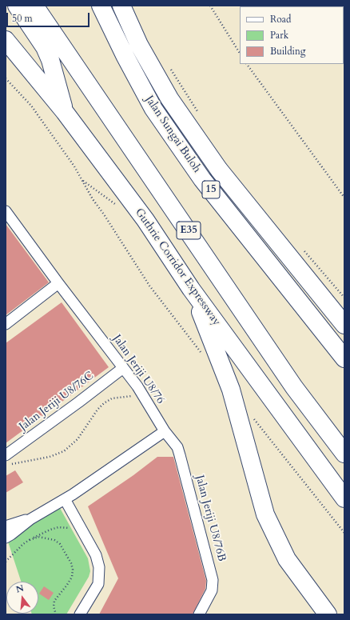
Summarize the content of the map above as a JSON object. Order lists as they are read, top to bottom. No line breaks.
{"streets":{"highway":["Jalan Sungai Buloh","15","E35","Guthrie Corridor Expressway"],"street":["Jalan Jeriji U8/76","Jalan Jeriji U8/76C","Jalan Jeriji U8/76B"]},"crossings":[["Jalan Jeriji U8/76","Jalan Jeriji U8/76C"],["Jalan Jeriji U8/76","Jalan Jeriji U8/76B"]],"legend":["Road","Park","Building"],"scale_bar":"50 m","north":"top"}
